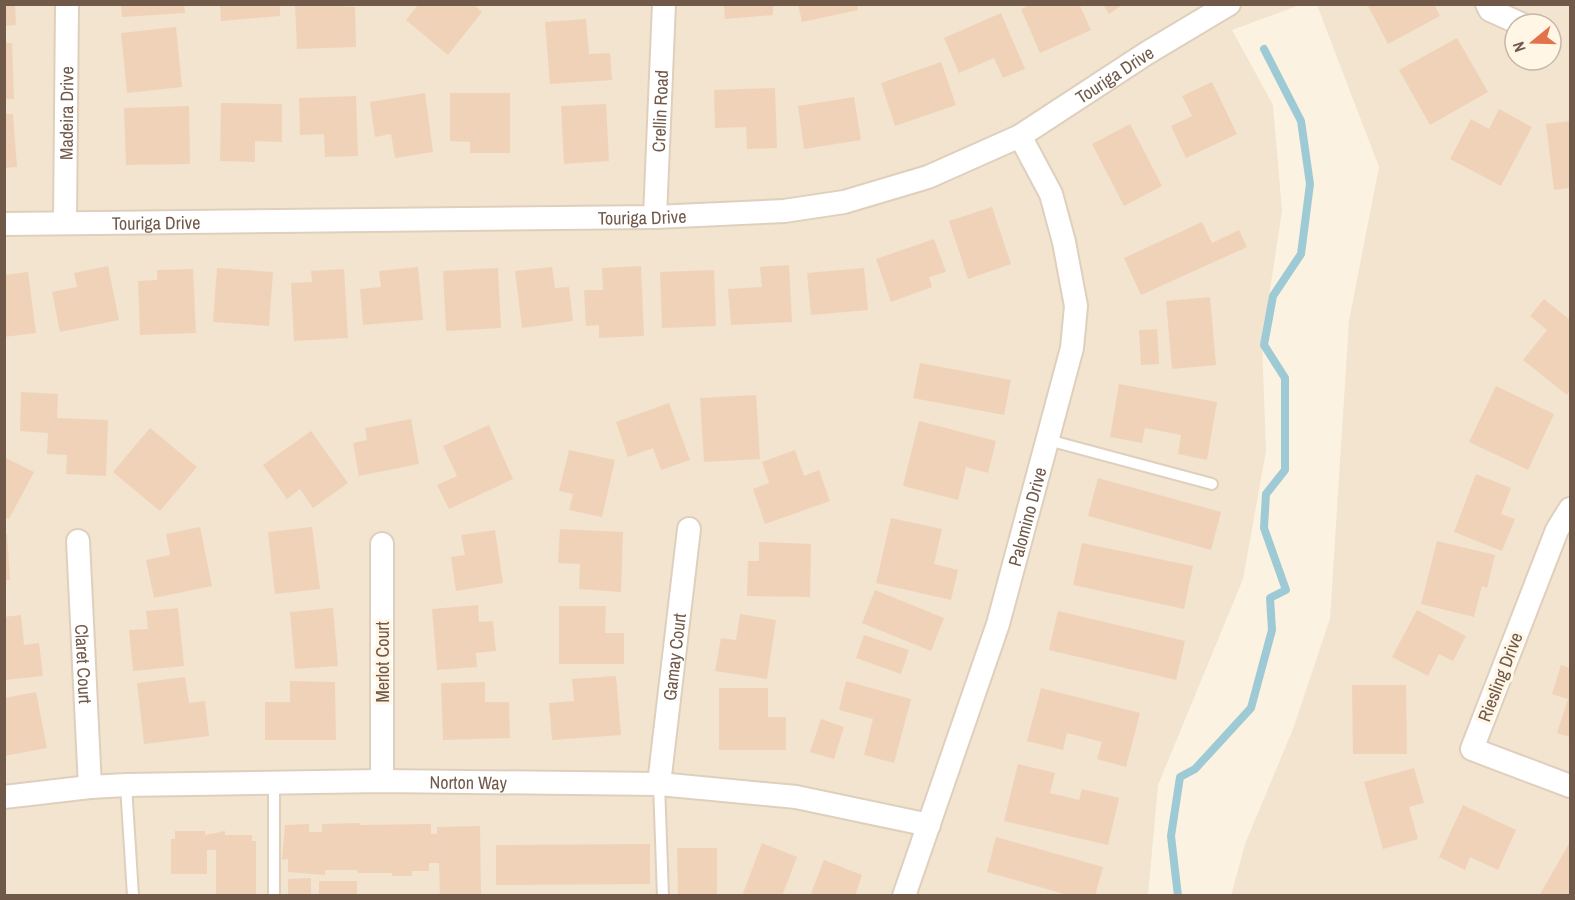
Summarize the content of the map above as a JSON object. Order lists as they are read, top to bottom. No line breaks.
{"streets":{"street":["Touriga Drive","Crellin Road","Madeira Drive","Palomino Drive","Gamay Court","Merlot Court","Claret Court","Riesling Drive","Norton Way"]},"crossings":[["Touriga Drive","Crellin Road"],["Touriga Drive","Madeira Drive"],["Touriga Drive","Palomino Drive"],["Palomino Drive","Norton Way"],["Gamay Court","Norton Way"],["Merlot Court","Norton Way"],["Claret Court","Norton Way"]],"north":"left"}
